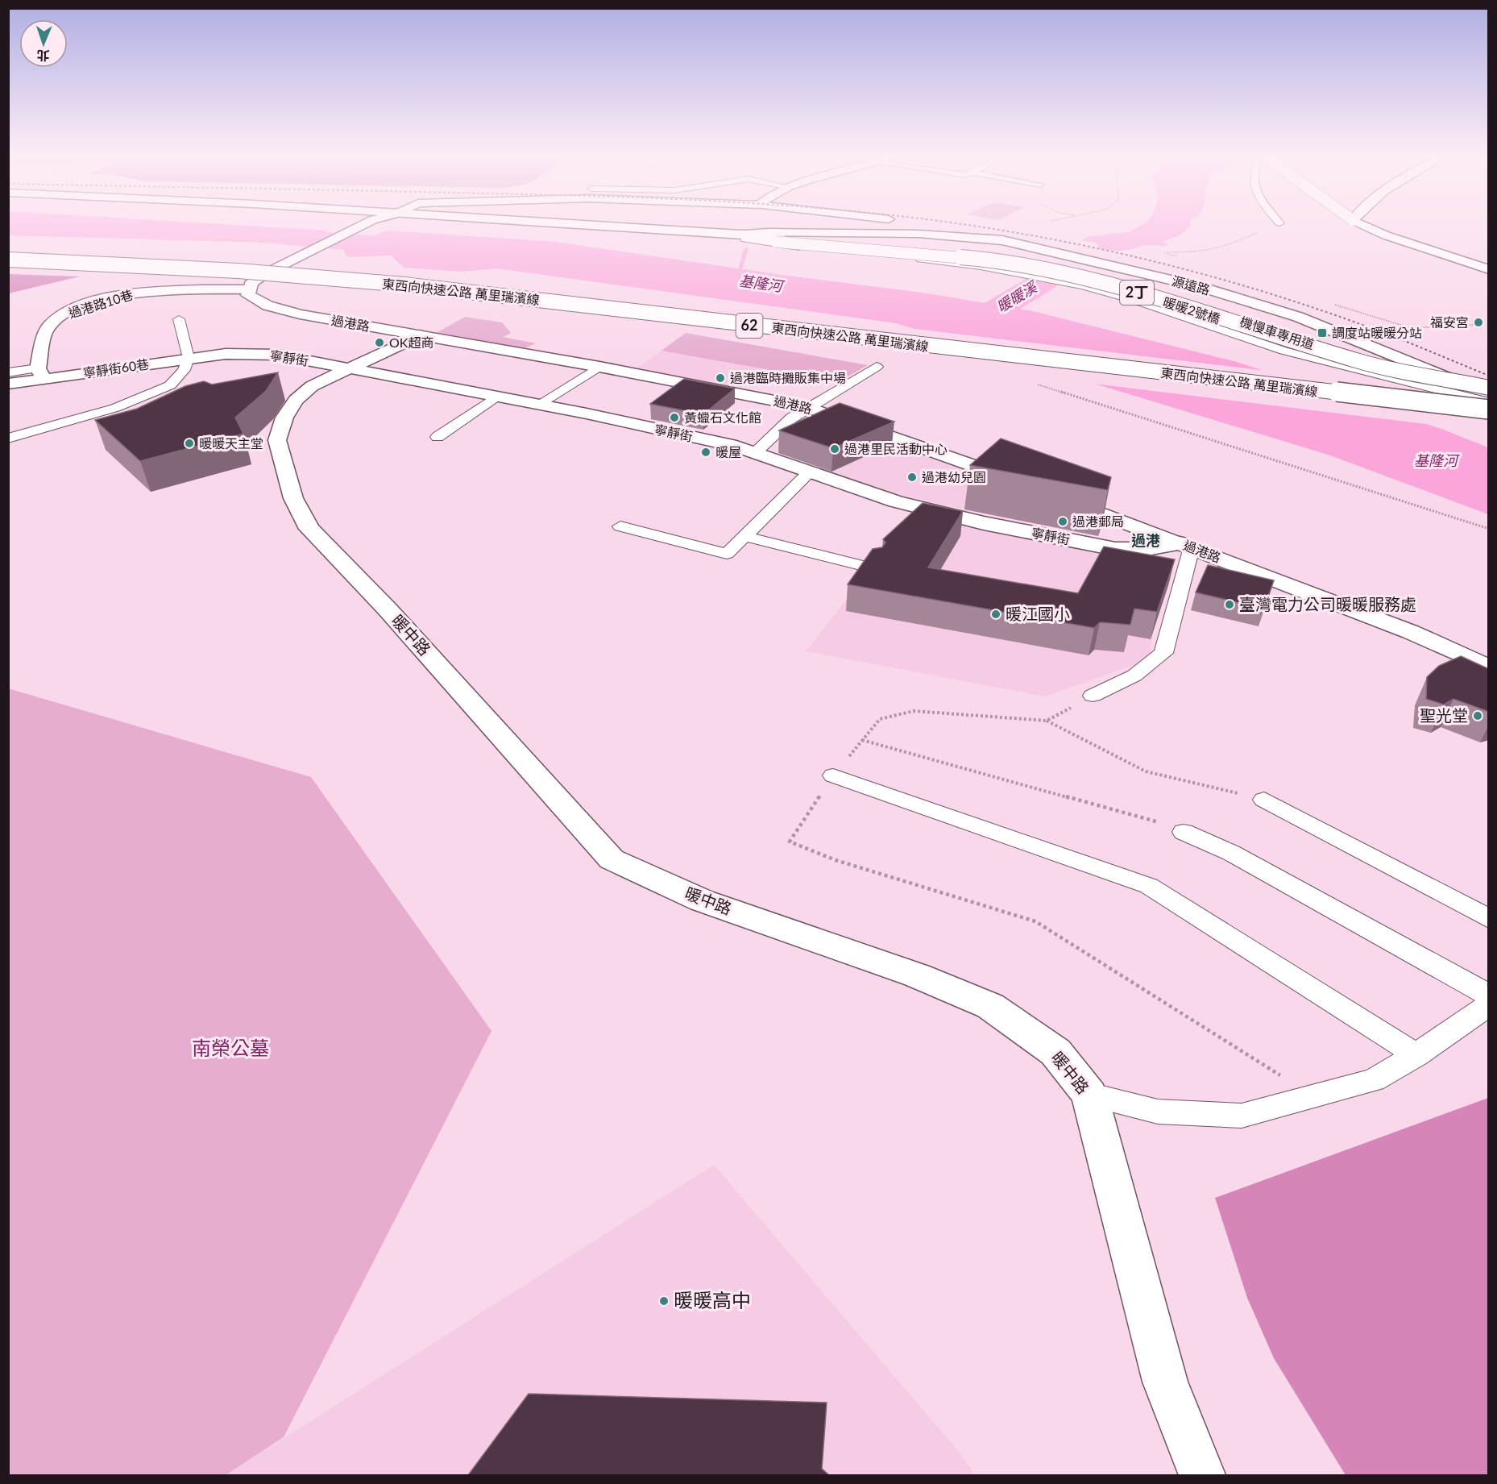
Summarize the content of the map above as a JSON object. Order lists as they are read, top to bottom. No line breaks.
{"streets":{"main road":["源遠路","東西向快速公路 萬里瑞濱線","2丁","過港路10巷","暖暖2號橋","過港路","62","寧靜街","寧靜街60巷","暖中路"],"lane":["機慢車專用道"]},"crossings":[["源遠路","東西向快速公路 萬里瑞濱線"],["源遠路","暖暖2號橋"],["源遠路","機慢車專用道"],["過港路10巷","過港路"],["過港路10巷","寧靜街60巷"],["過港路","寧靜街"],["過港路","暖中路"],["寧靜街","寧靜街60巷"],["寧靜街","暖中路"]],"districts":["過港"],"water":["基隆河","暖暖溪"],"parks":["南榮公墓"],"places":{"other":["福安宮","OK超商","過港臨時攤販集中場","黃蠟石文化館","暖暖天主堂","過港里民活動中心","暖屋","過港幼兒園","過港郵局","臺灣電力公司暖暖服務處","暖江國小","聖光堂","暖暖高中"],"transit":["調度站暖暖分站"]},"north":"bottom"}
